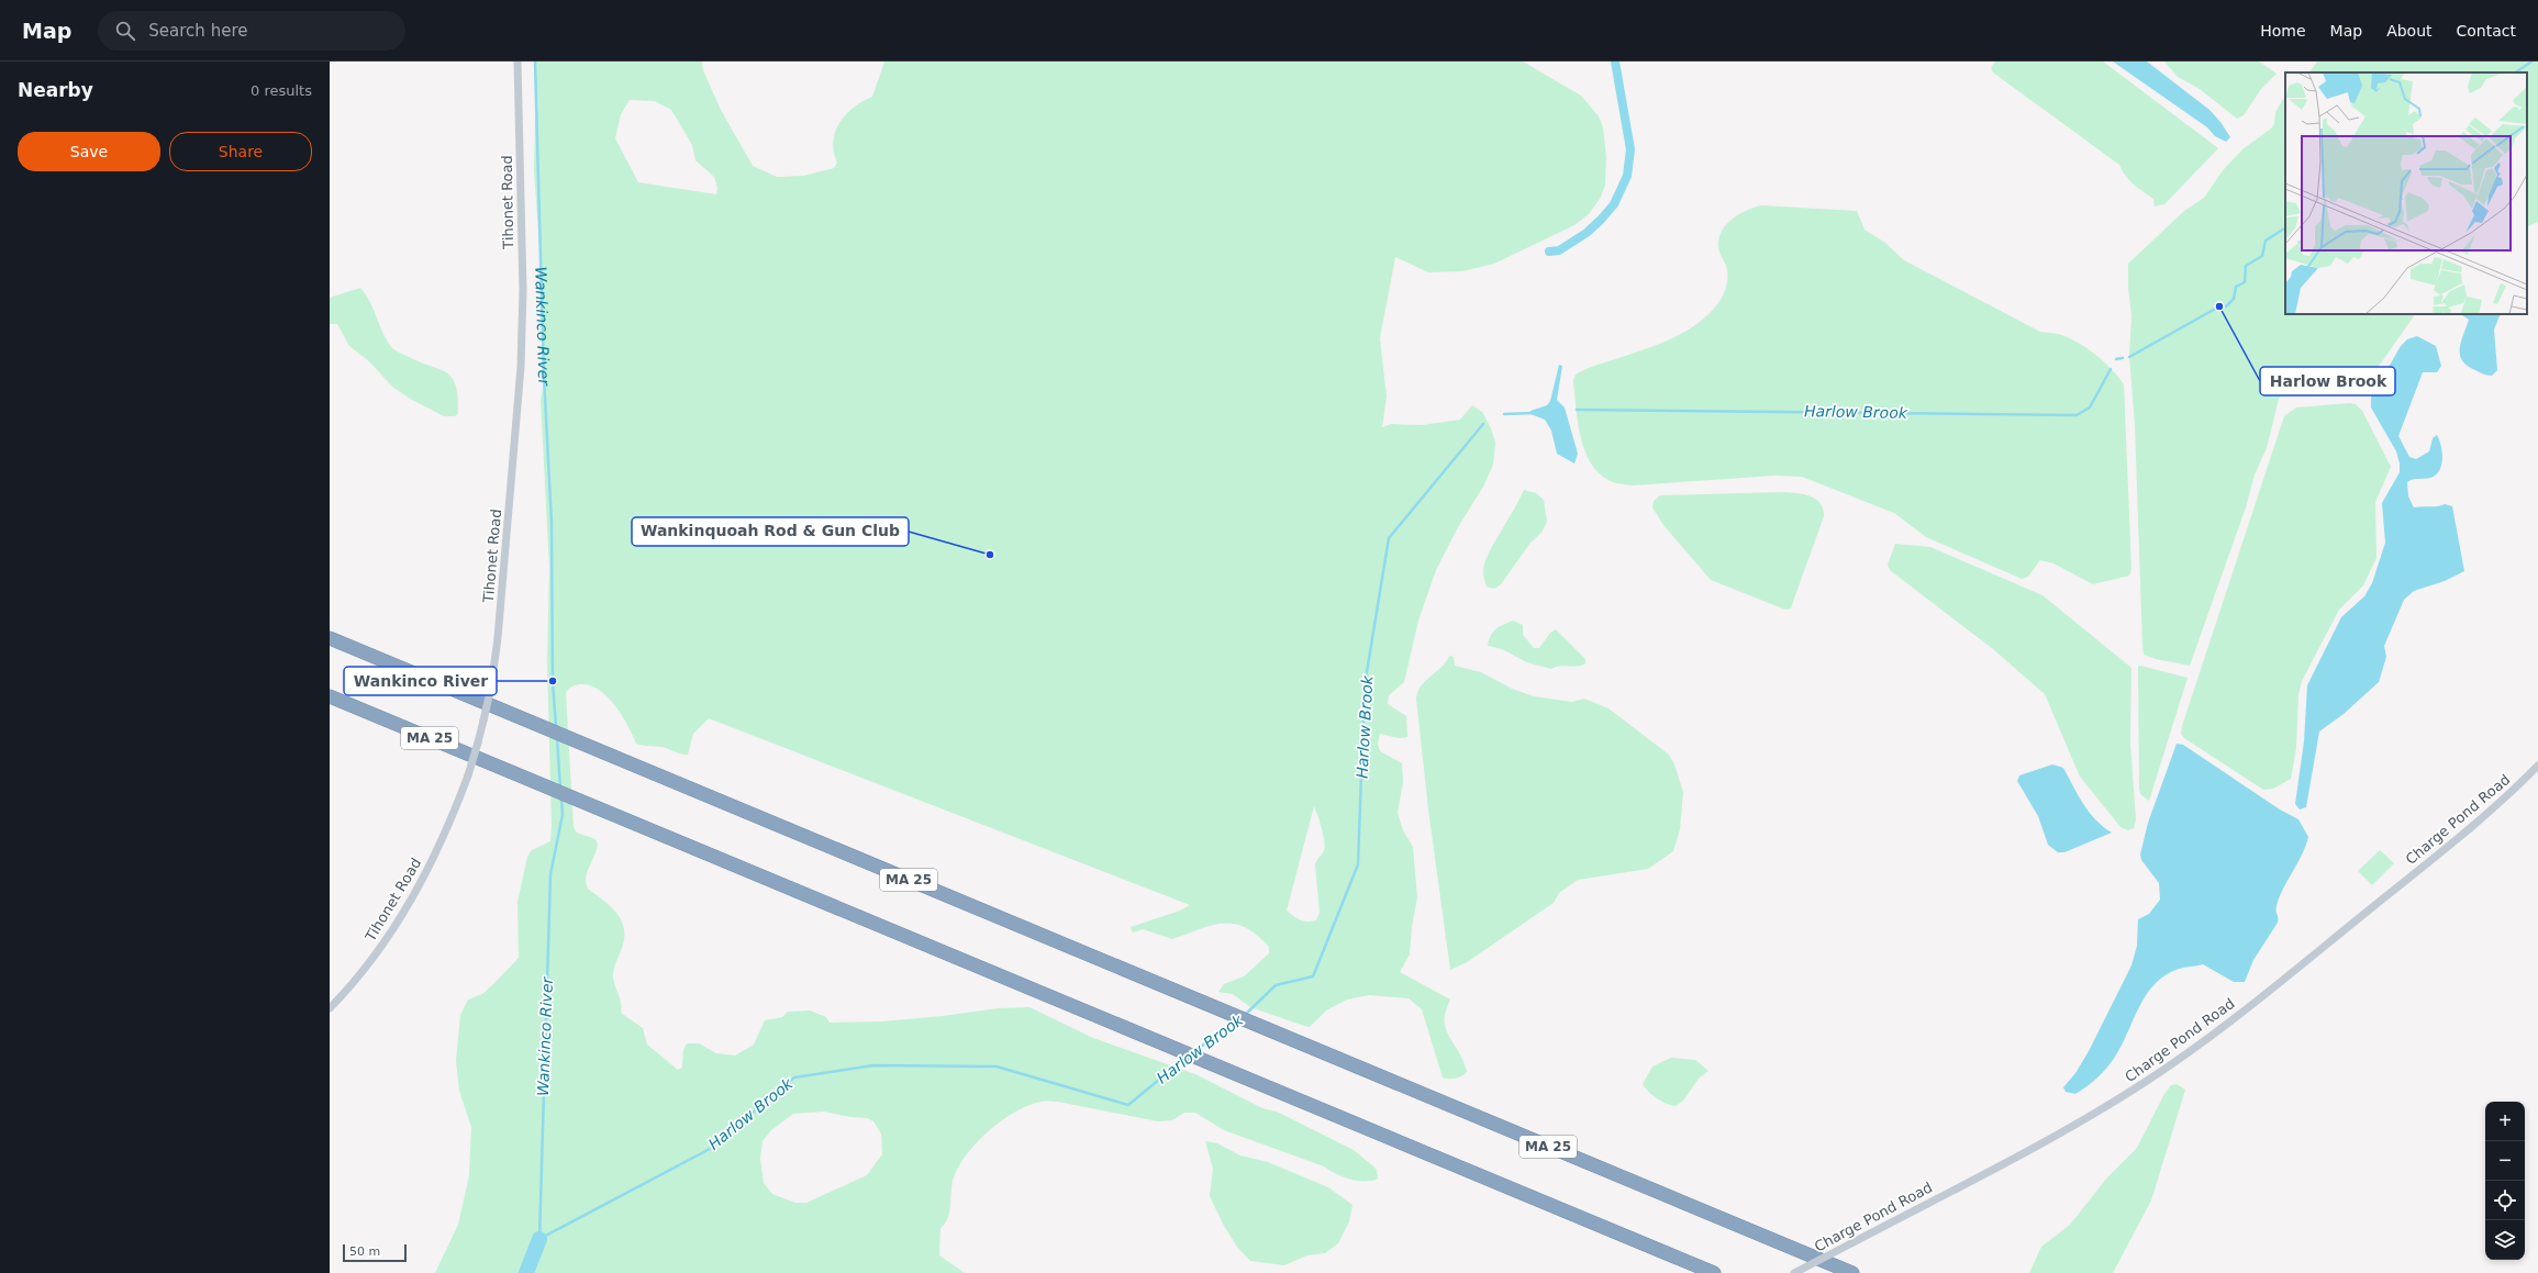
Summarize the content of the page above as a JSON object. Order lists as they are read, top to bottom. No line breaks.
{"streets":{"highway":["MA 25"],"street":["Tihonet Road","Charge Pond Road"]},"water":["Wankinco River","Harlow Brook"],"places":["Harlow Brook","Wankinquoah Rod & Gun Club","Wankinco River"],"scale_bar":"50 m","page":{"header":"Map","search":"Search here","nav":["Home","Map","About","Contact"],"heading":["Nearby","0 results"],"buttons":["Save","Share"],"map_buttons":["+","−"],"scale":"50 m"}}
